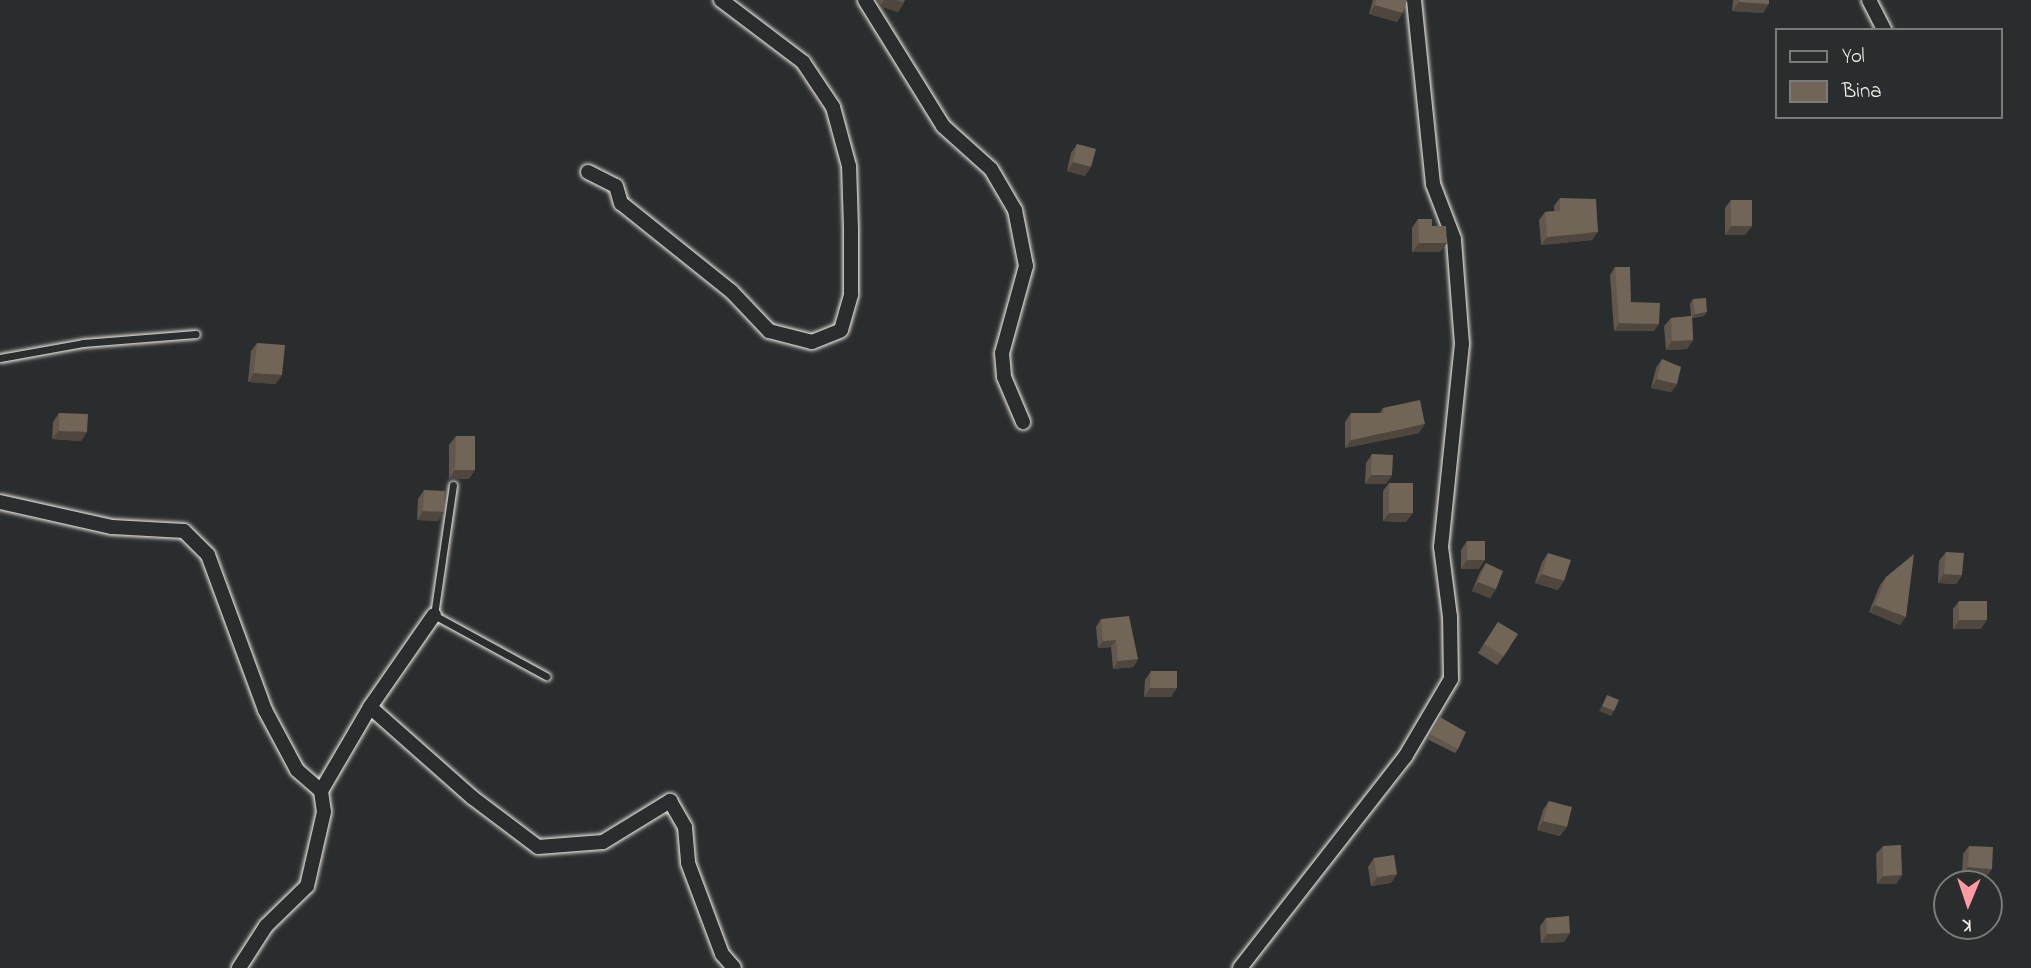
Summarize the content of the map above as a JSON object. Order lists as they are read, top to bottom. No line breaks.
{"legend":["Yol","Bina"],"north":"bottom"}
